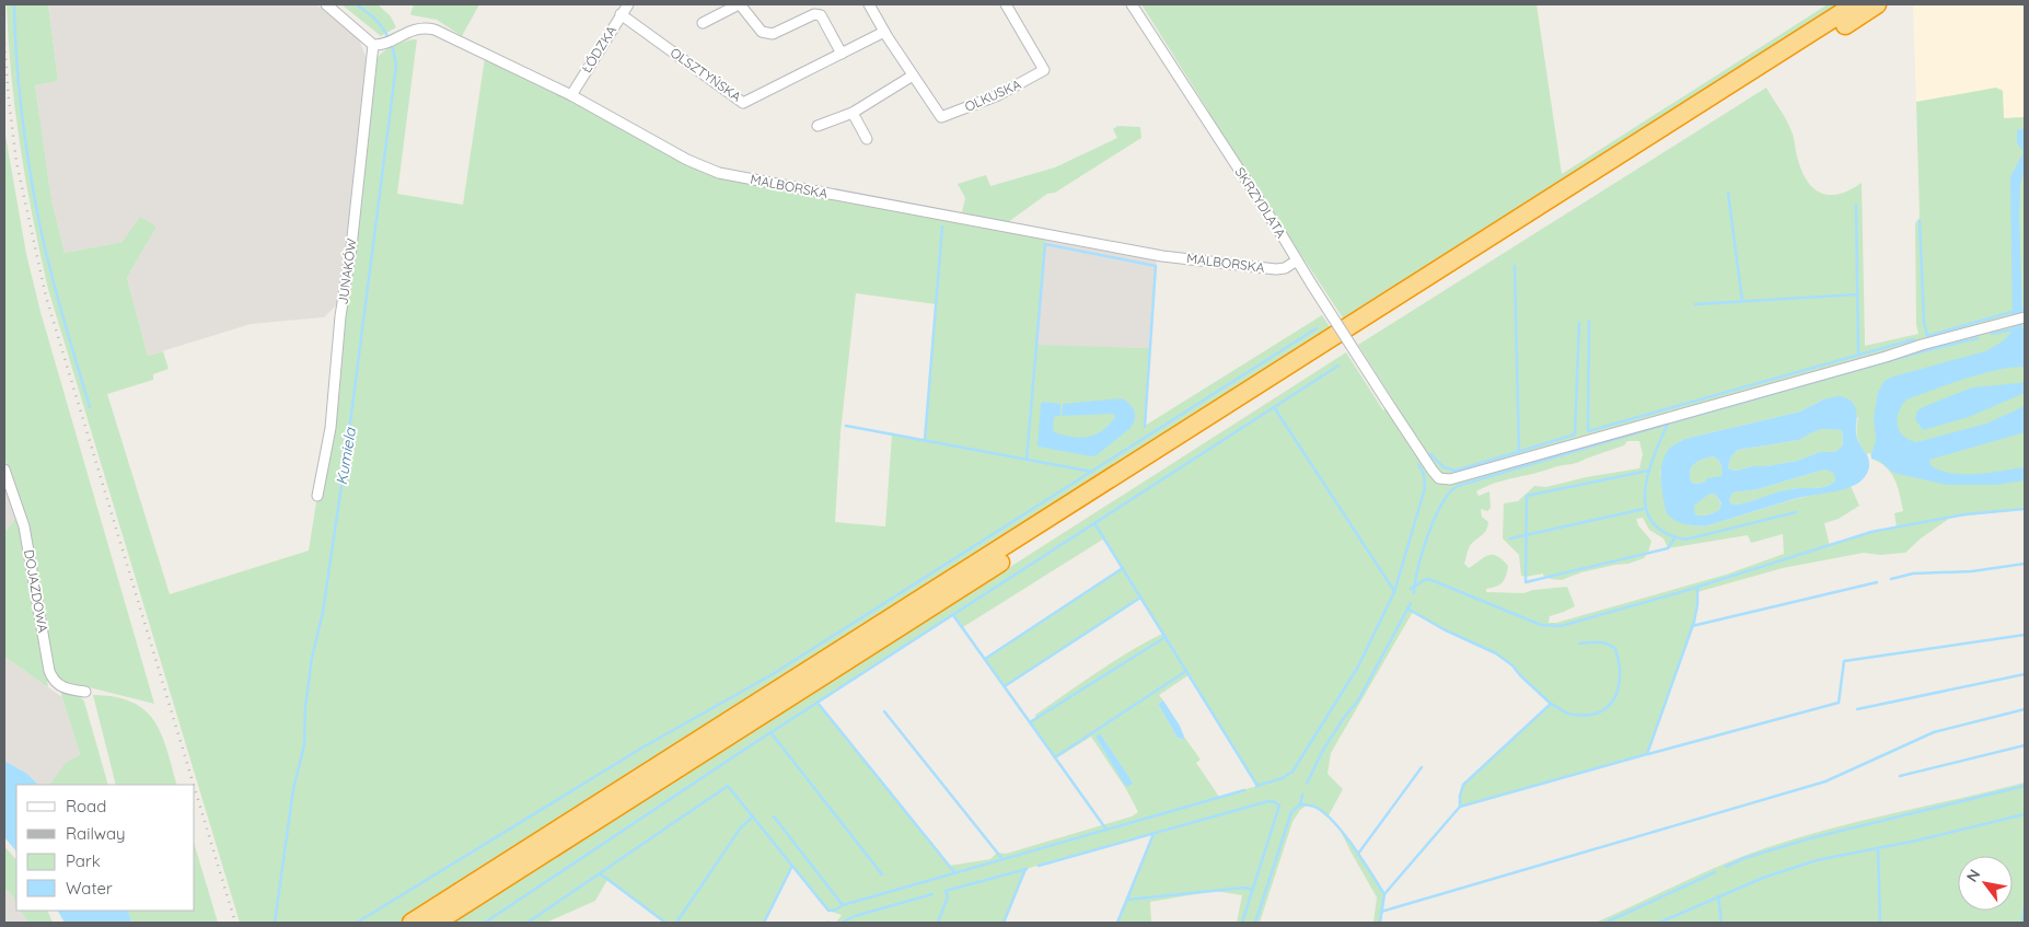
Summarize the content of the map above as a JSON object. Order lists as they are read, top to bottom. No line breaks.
{"streets":{"street":["ŁÓDZKA","OLSZTYŃSKA","OLKUSKA","MALBORSKA","SKRZYDLATA","JUNAKÓW","DOJAZDOWA"]},"crossings":[["ŁÓDZKA","OLSZTYŃSKA"],["ŁÓDZKA","MALBORSKA"],["MALBORSKA","SKRZYDLATA"],["MALBORSKA","JUNAKÓW"]],"water":["Kumiela"],"legend":["Road","Railway","Park","Water"],"north":"top left"}
